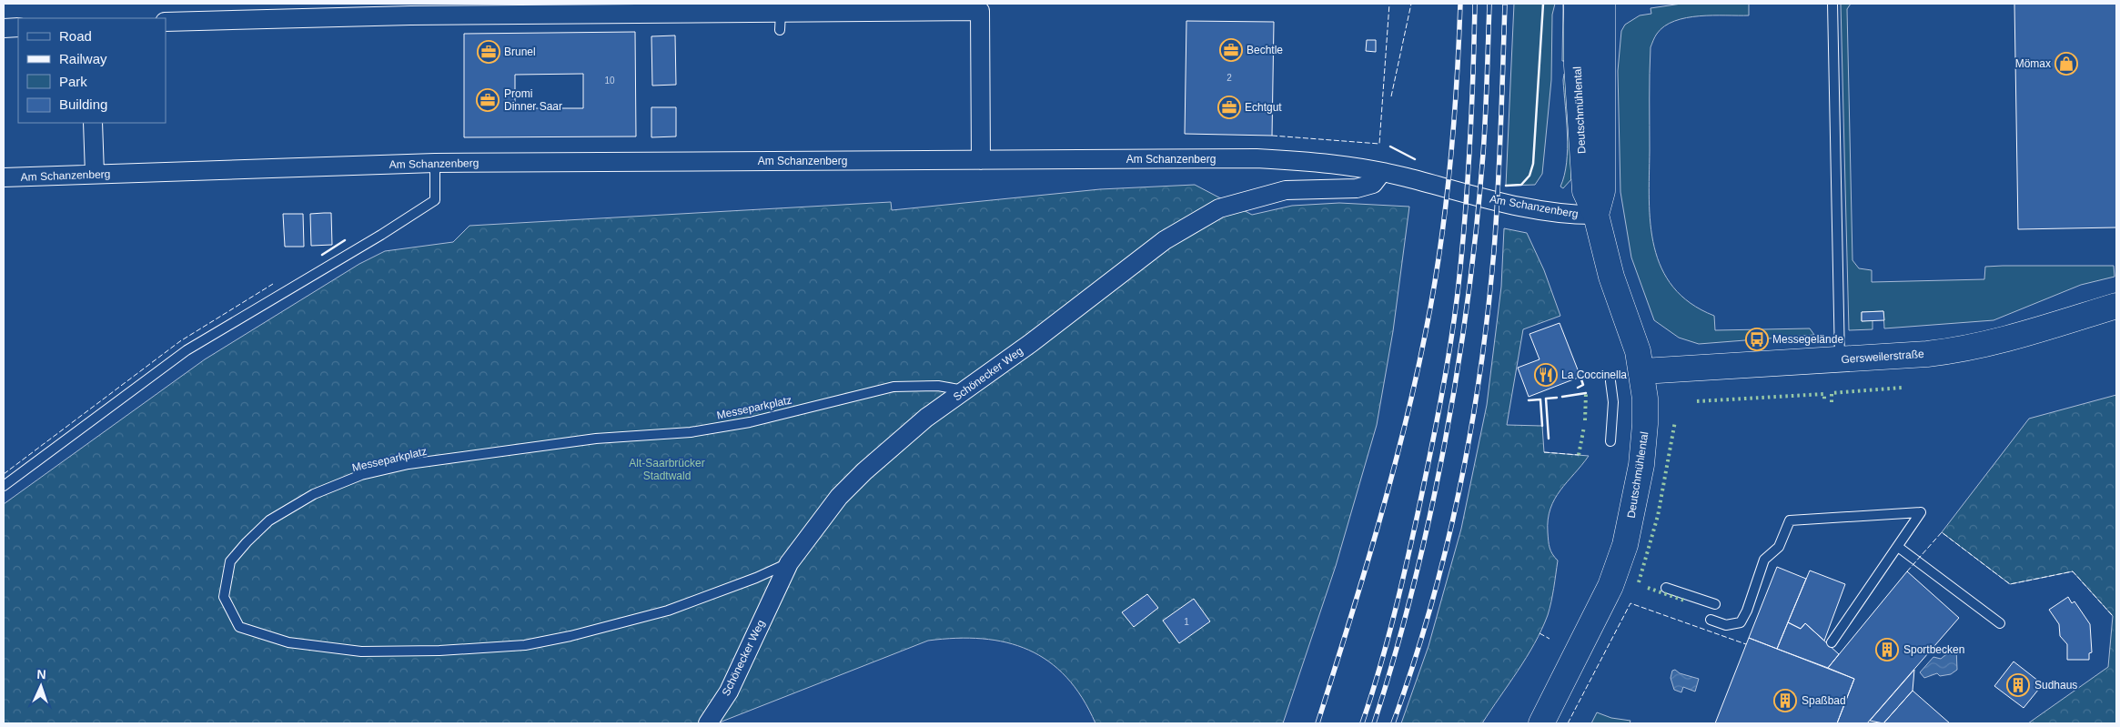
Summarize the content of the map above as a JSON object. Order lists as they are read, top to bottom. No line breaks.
{"streets":{"main road":["Deutschmühlental","Gersweilerstraße"],"street":["Am Schanzenberg","Schönecker Weg"],"lane":["Messeparkplatz"]},"crossings":[["Deutschmühlental","Am Schanzenberg"],["Deutschmühlental","Gersweilerstraße"],["Am Schanzenberg","Schönecker Weg"],["Schönecker Weg","Messeparkplatz"]],"parks":["Alt-Saarbrücker Stadtwald"],"places":{"office":["Bechtle","Brunel","Promi Dinner Saar","Echtgut"],"shop":["Mömax"],"bus stop":["Messegelände"],"restaurant":["La Coccinella"],"building":["Sportbecken","Sudhaus","Spaßbad"]},"house_numbers":["2","10","1"],"legend":["Road","Railway","Park","Building"],"north":"top"}
